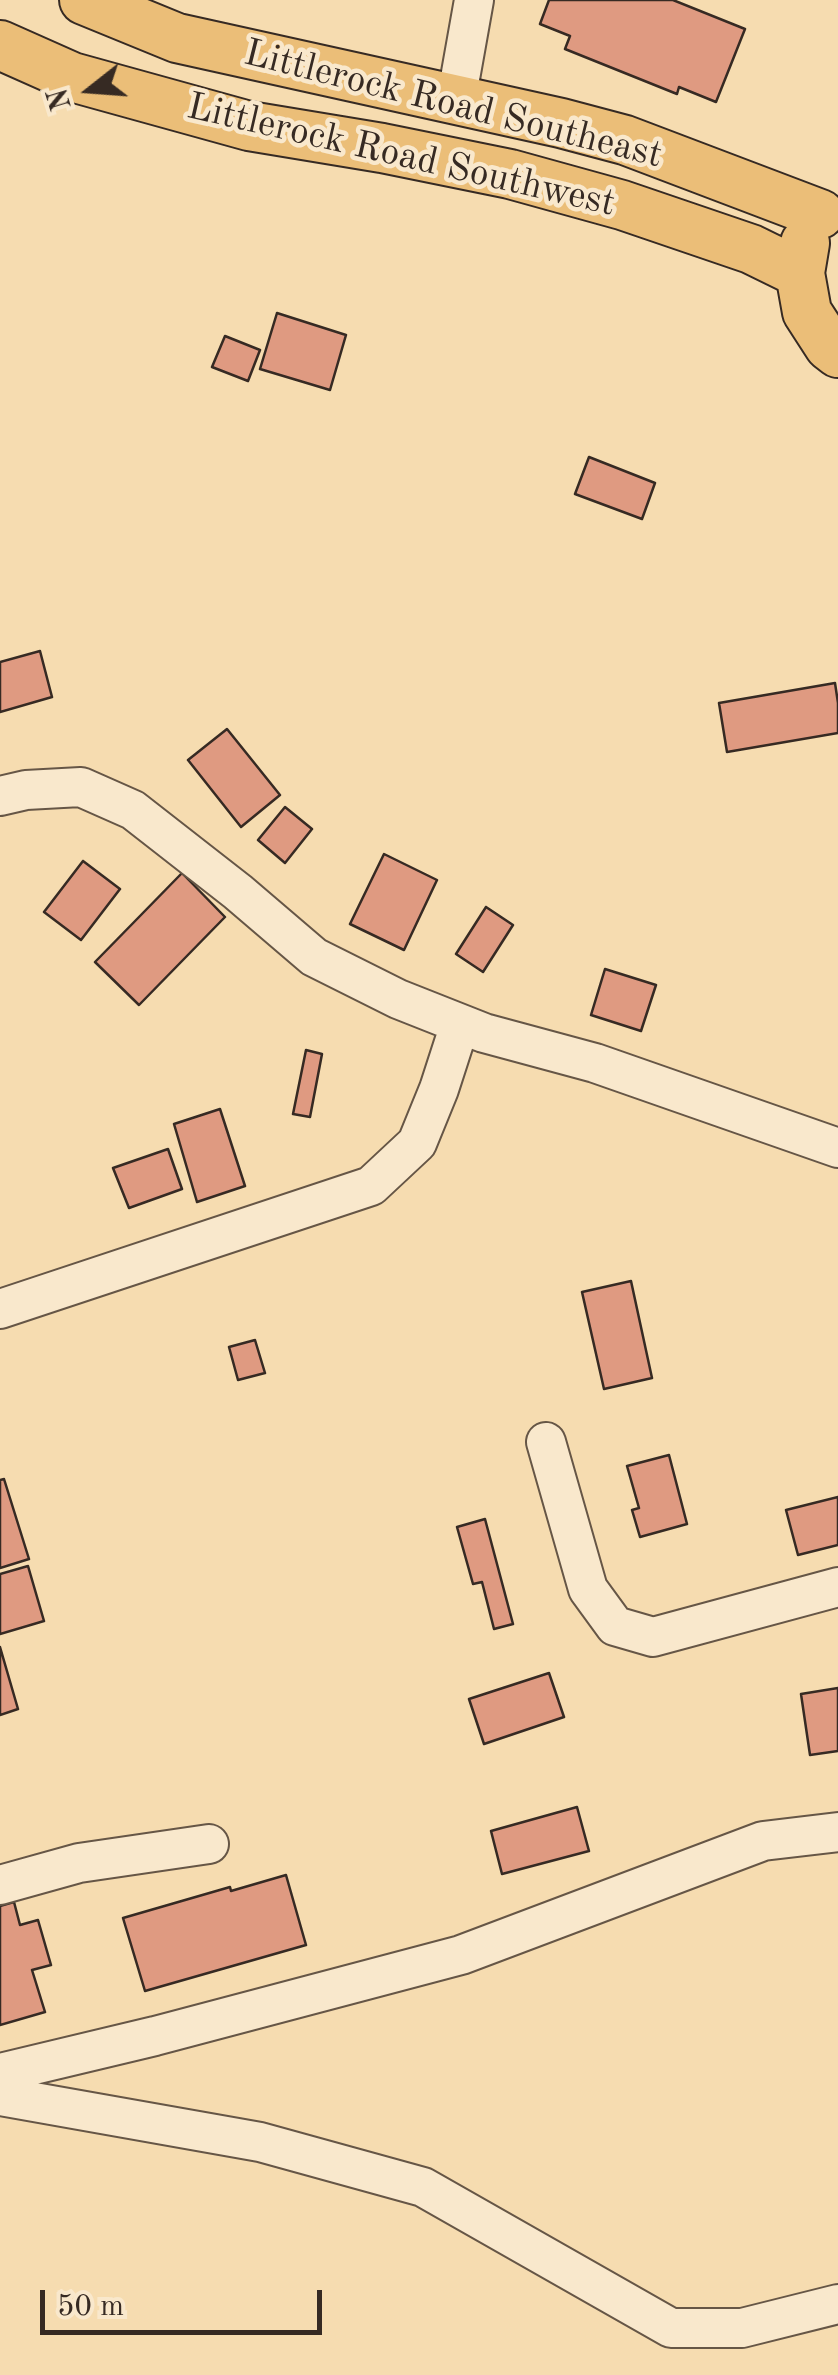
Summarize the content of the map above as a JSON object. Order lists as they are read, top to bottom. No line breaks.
{"streets":{"main road":["Littlerock Road Southeast","Littlerock Road Southwest"]},"scale_bar":"50 m","north":"left"}
